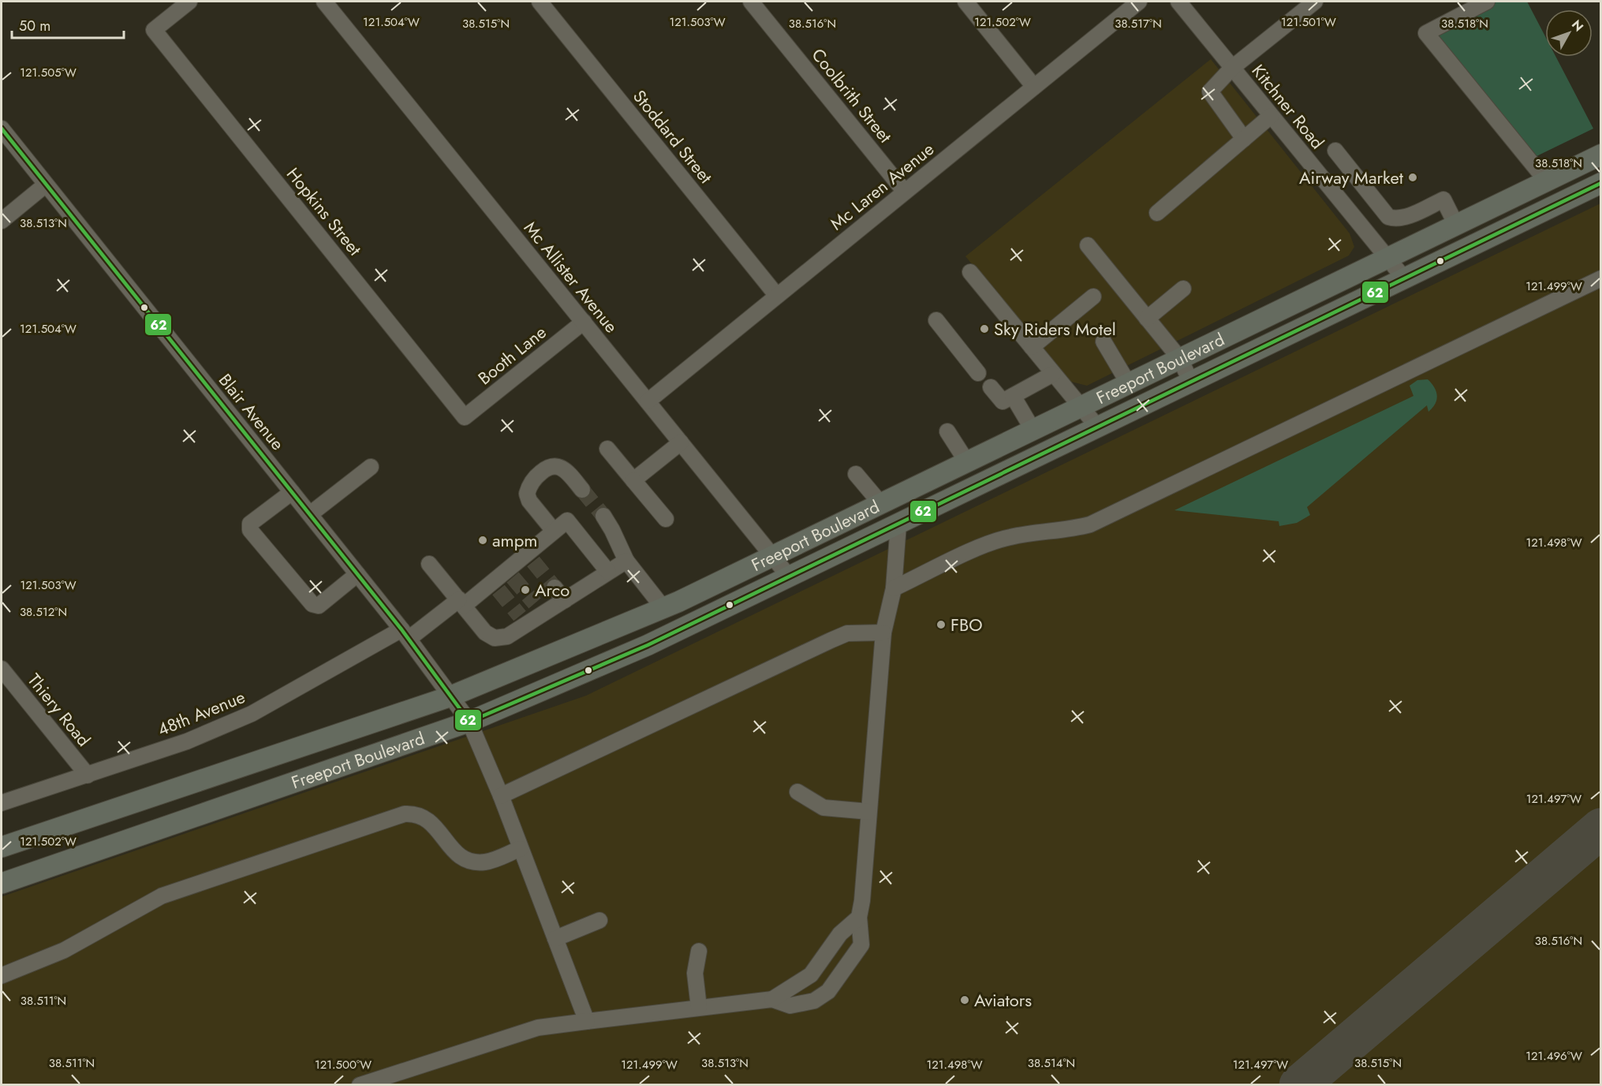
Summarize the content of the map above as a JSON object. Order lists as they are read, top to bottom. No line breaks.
{"streets":{"main road":["Freeport Boulevard"],"street":["Coolbrith Street","Kitchner Road","Stoddard Street","Mc Laren Avenue","Hopkins Street","Mc Allister Avenue","Booth Lane","Blair Avenue","Thiery Road","48th Avenue"]},"crossings":[["Coolbrith Street","Mc Laren Avenue"],["Kitchner Road","Freeport Boulevard"],["Stoddard Street","Mc Laren Avenue"],["Mc Laren Avenue","Mc Allister Avenue"],["Hopkins Street","Booth Lane"],["Mc Allister Avenue","Booth Lane"],["Mc Allister Avenue","Freeport Boulevard"],["Freeport Boulevard","Blair Avenue"],["Blair Avenue","48th Avenue"],["Thiery Road","48th Avenue"]],"places":["Airway Market","Sky Riders Motel","ampm","Arco","FBO","Aviators"],"lines":["transit line 62"],"scale_bar":"50 m","north":"top right","coordinates":["121.504°W","121.503°W","121.502°W","121.501°W","38.515°N","38.516°N","38.517°N","38.518°N","121.505°W","38.513°N","121.499°W","121.498°W","38.512°N","121.497°W","38.511°N","121.496°W","38.514°N","121.500°W"]}
